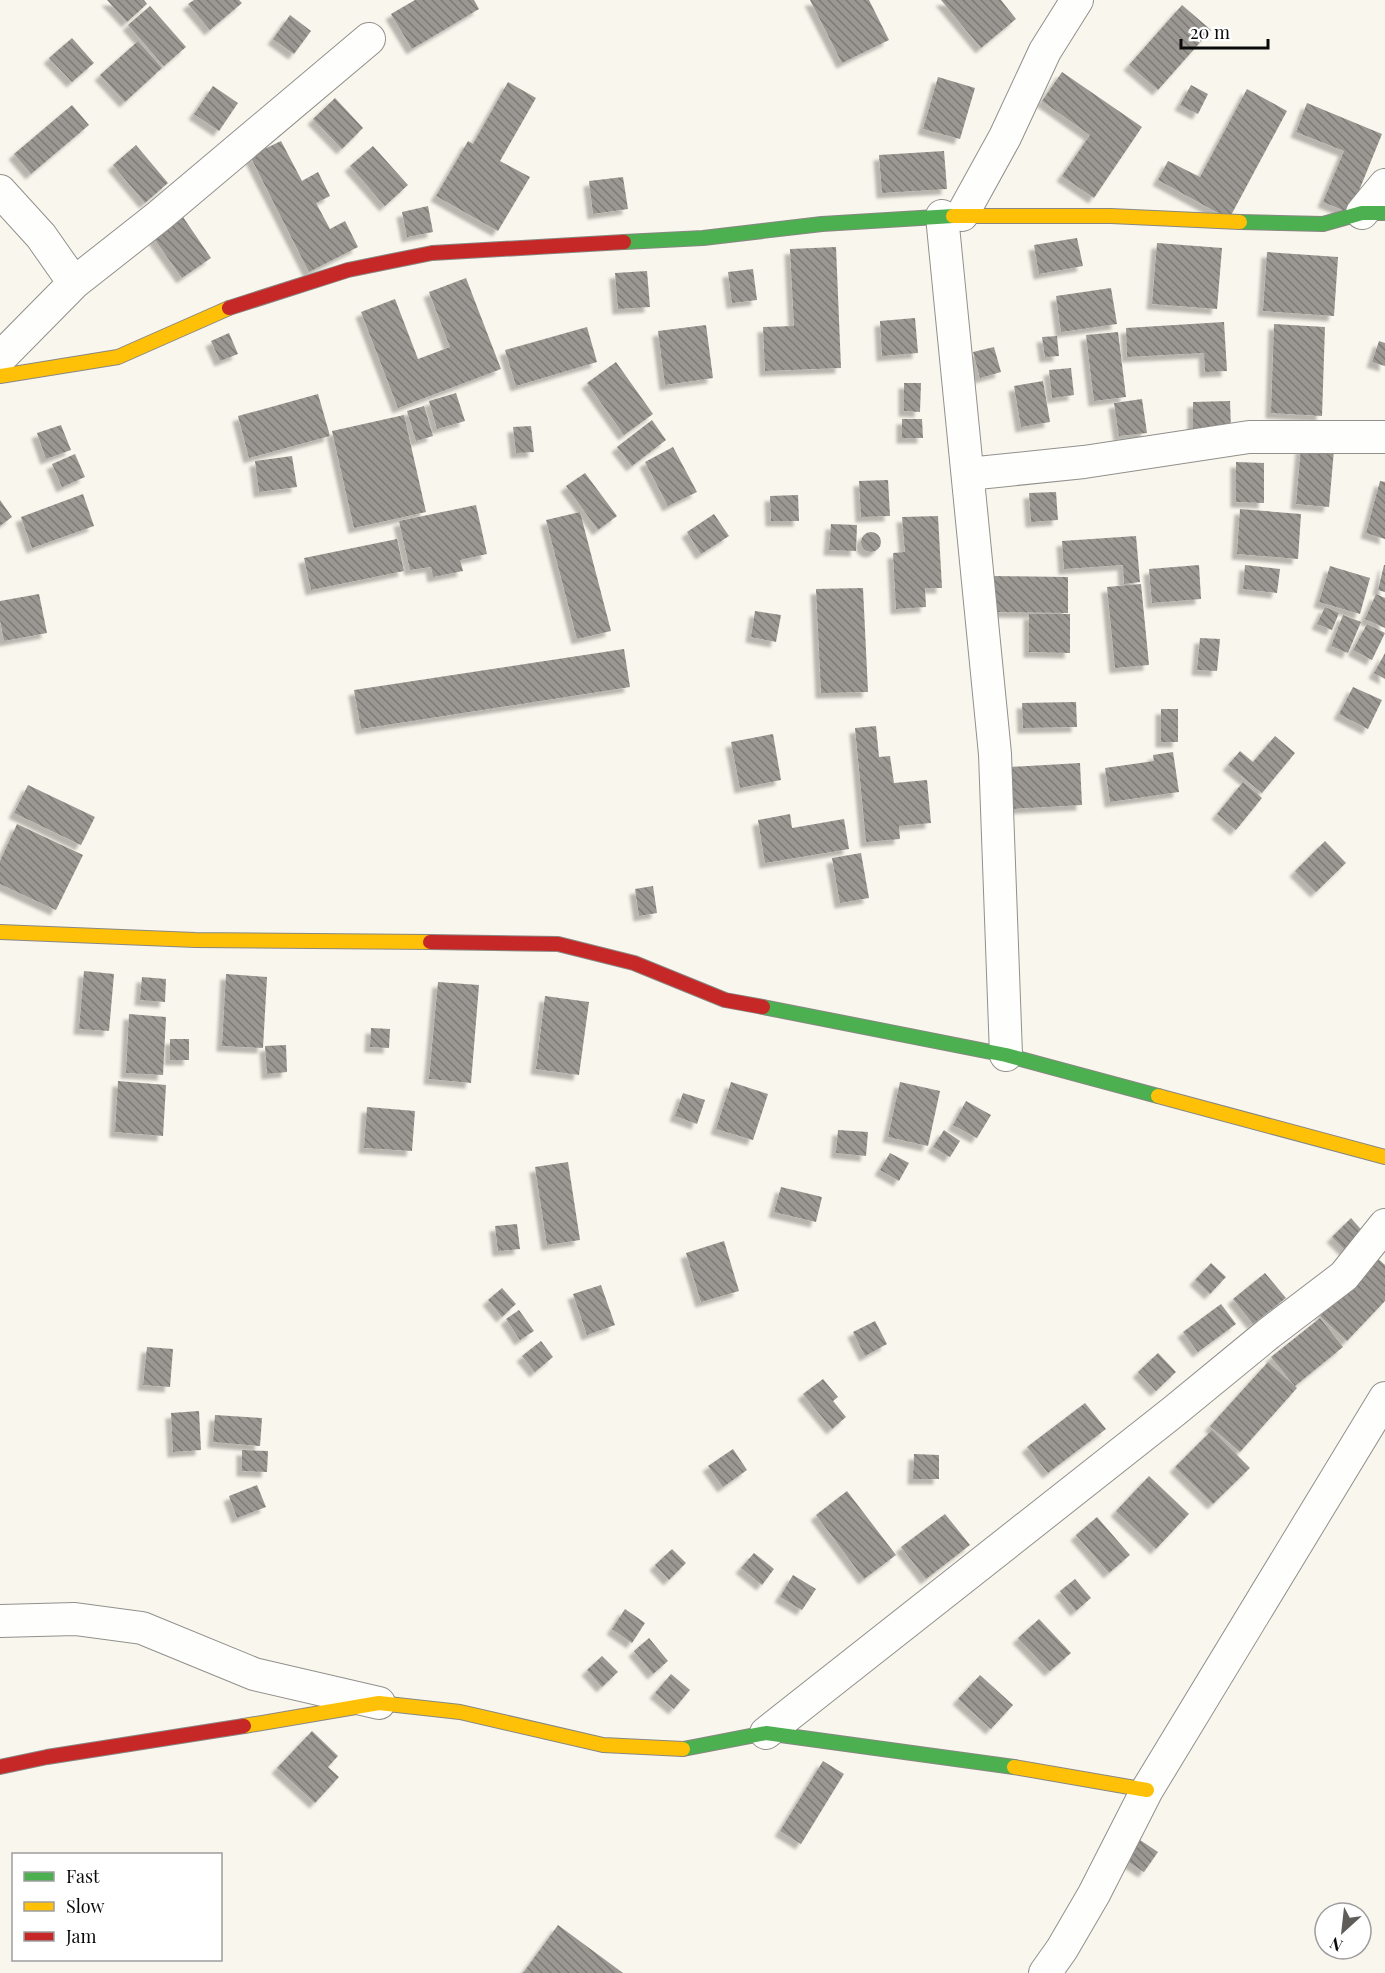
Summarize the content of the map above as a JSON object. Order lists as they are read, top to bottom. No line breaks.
{"legend":["Fast","Slow","Jam"],"scale_bar":"20 m","north":"bottom left"}
